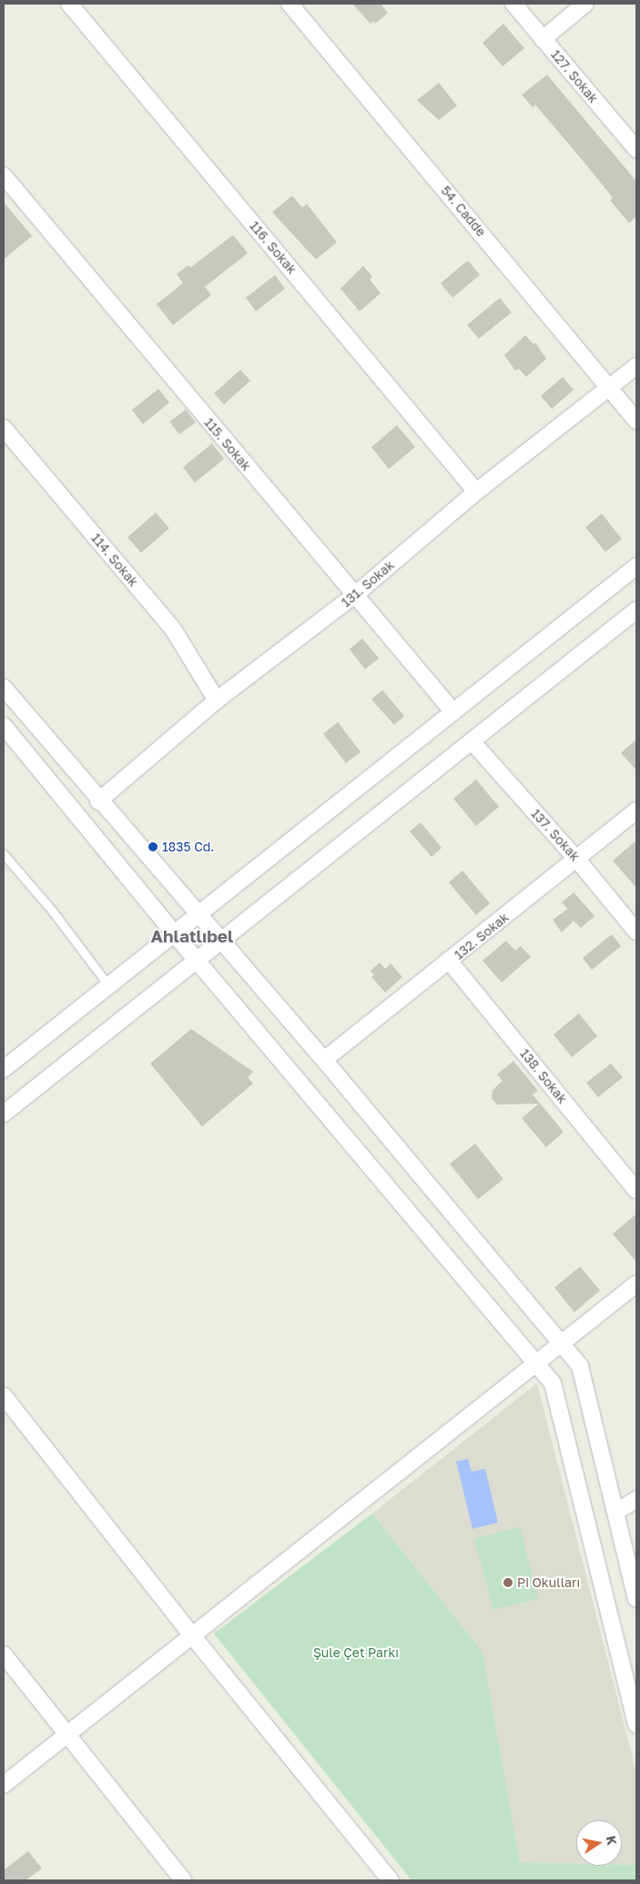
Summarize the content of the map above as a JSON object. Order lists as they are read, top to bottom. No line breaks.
{"streets":{"street":["127. Sokak","54. Cadde","116. Sokak","115. Sokak","114. Sokak","131. Sokak","137. Sokak","132. Sokak","138. Sokak"]},"crossings":[["54. Cadde","131. Sokak"],["116. Sokak","131. Sokak"],["115. Sokak","131. Sokak"],["114. Sokak","131. Sokak"],["137. Sokak","132. Sokak"],["132. Sokak","138. Sokak"]],"districts":["Ahlatlıbel"],"parks":["Şule Çet Parkı"],"places":["1835 Cd.","Pi Okulları"],"north":"right"}
